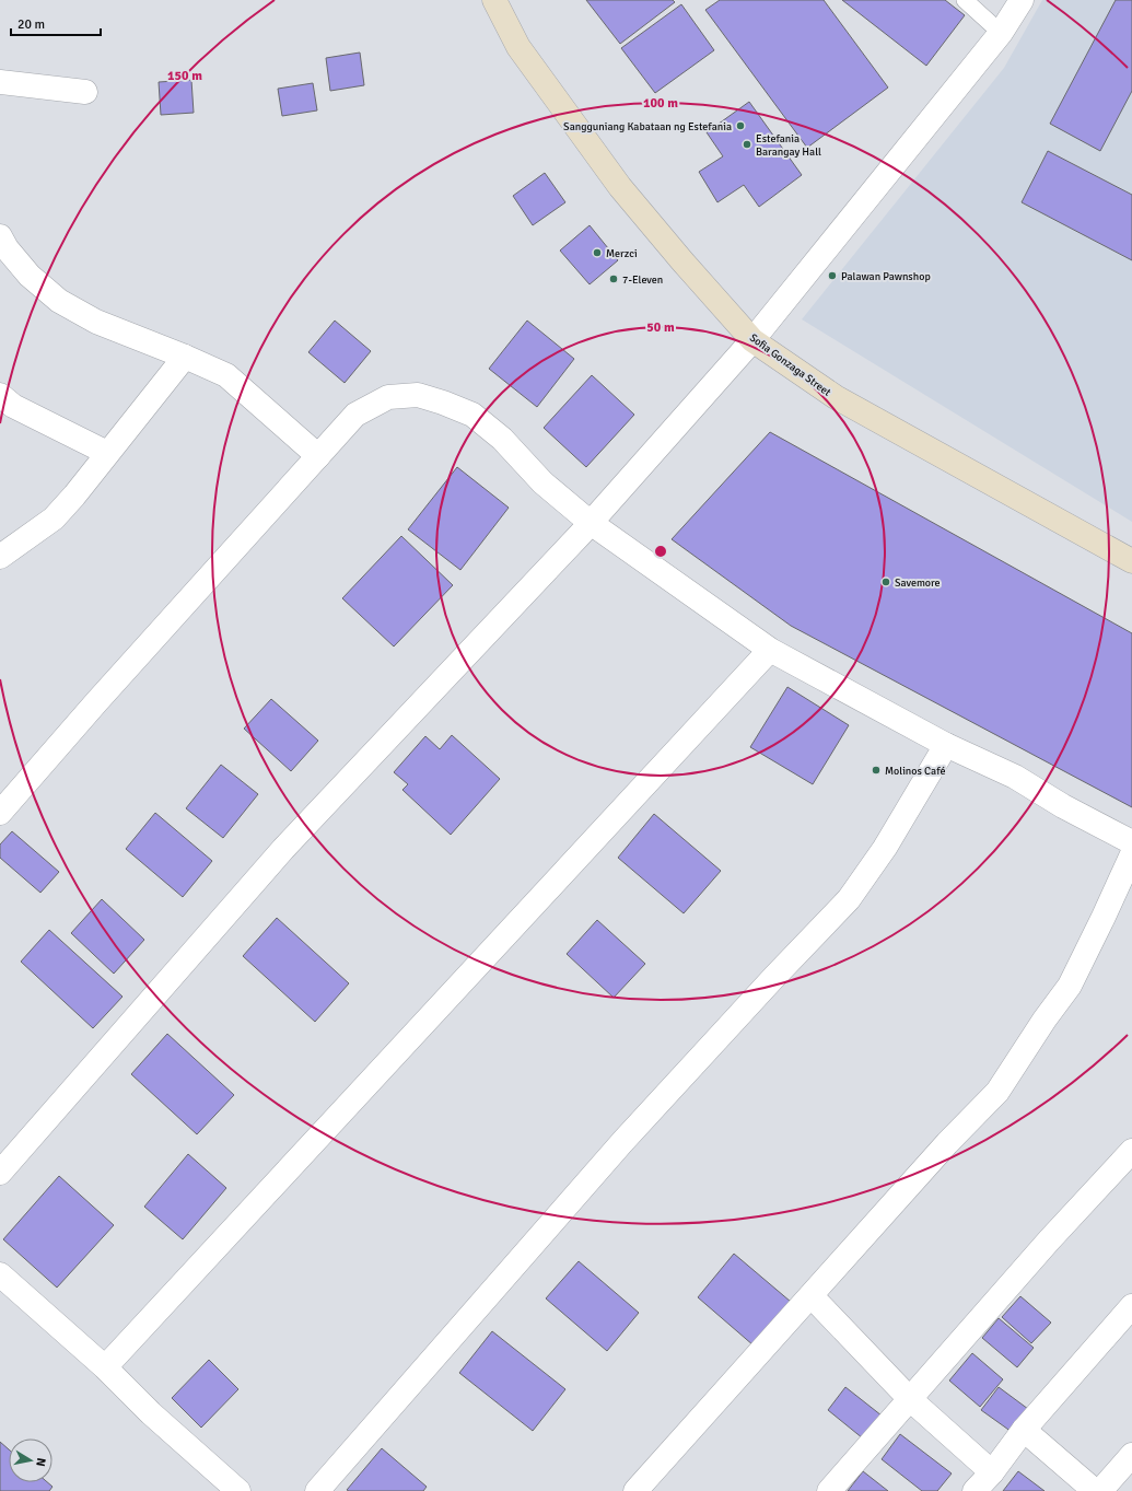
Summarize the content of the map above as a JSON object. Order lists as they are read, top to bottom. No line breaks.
{"streets":{"street":["Sofia Gonzaga Street"]},"places":["Sangguniang Kabataan ng Estefania","Estefania Barangay Hall","Merzci","Palawan Pawnshop","7-Eleven","Savemore","Molinos Café"],"scale_bar":"20 m","north":"right","rings":["150 m","100 m","50 m"]}
